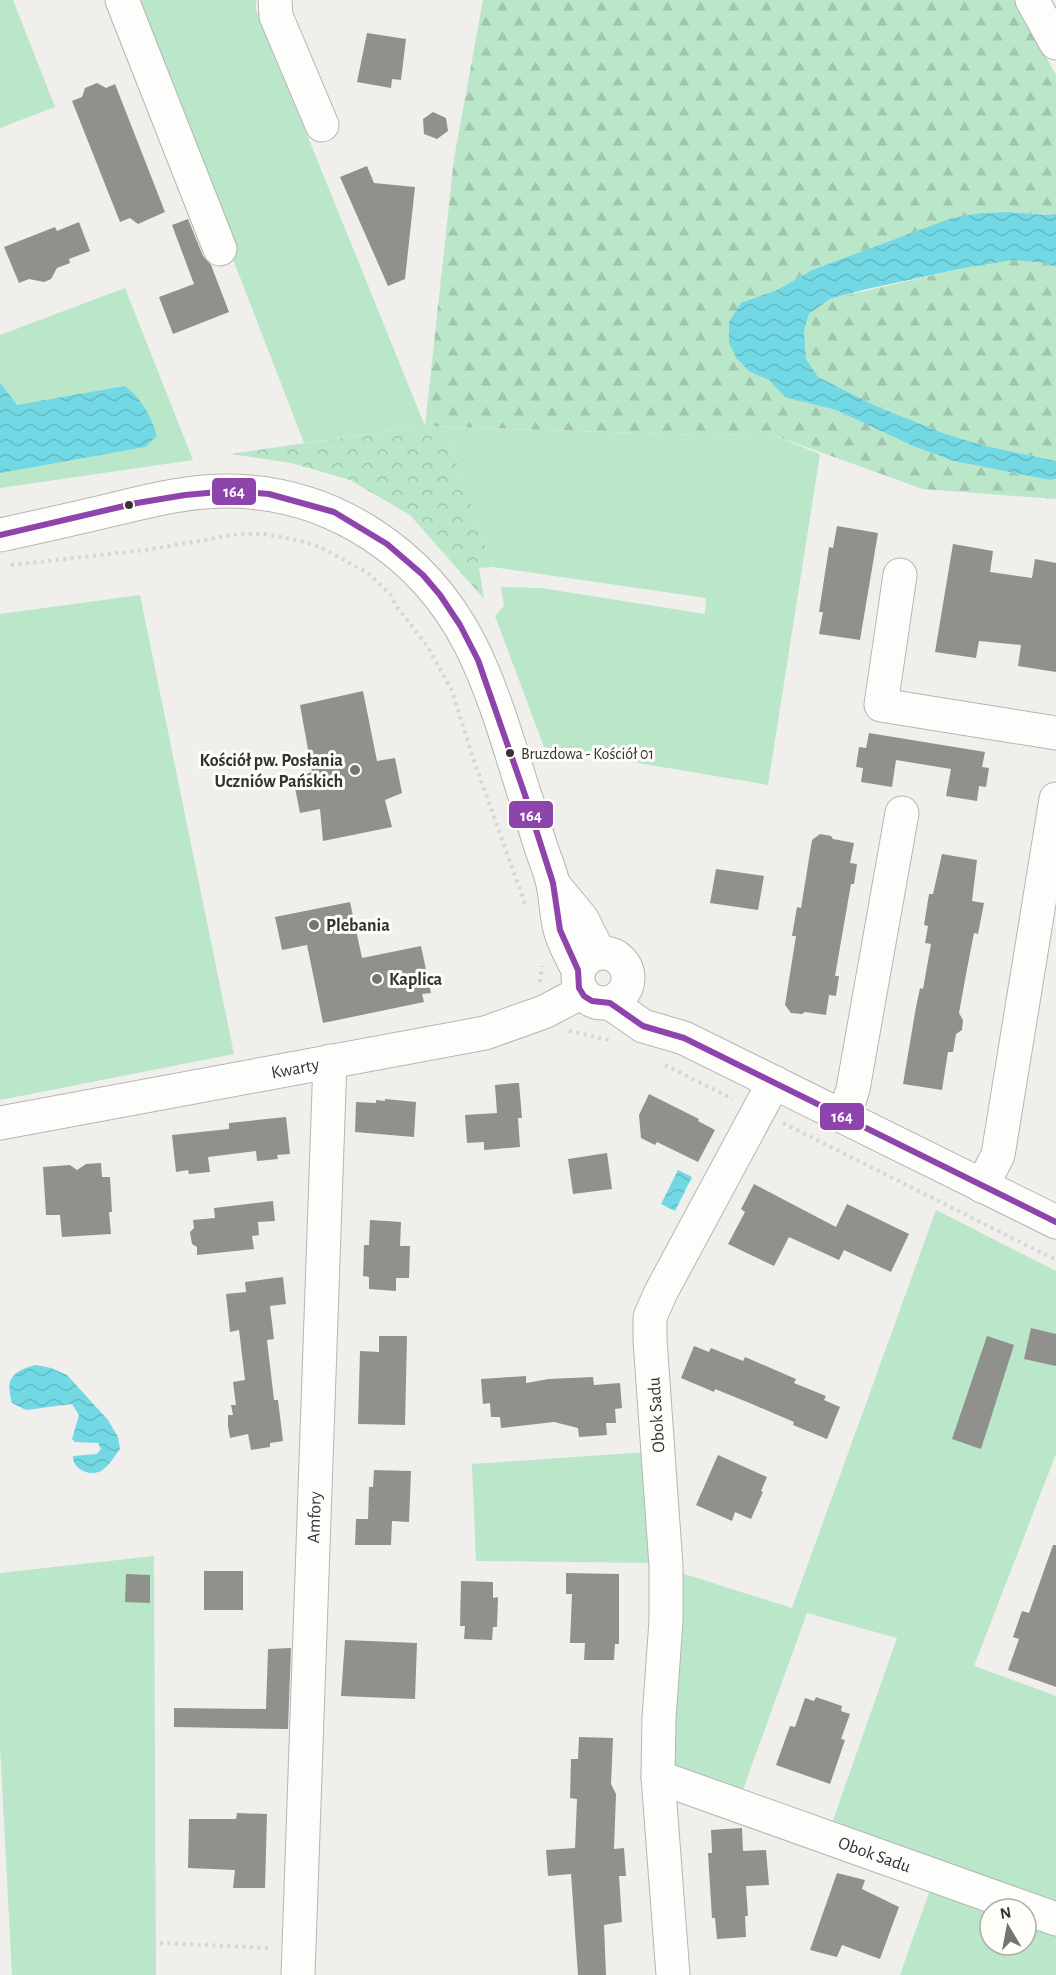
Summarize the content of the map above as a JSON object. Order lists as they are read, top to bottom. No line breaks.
{"streets":{"street":["Kwarty","Obok Sadu","Amfory"]},"crossings":[["Kwarty","Amfory"]],"places":["Bruzdowa - Kościół 01","Kościół pw. Posłania Uczniów Pańskich","Plebania","Kaplica"],"lines":["transit line 164"],"north":"top"}
